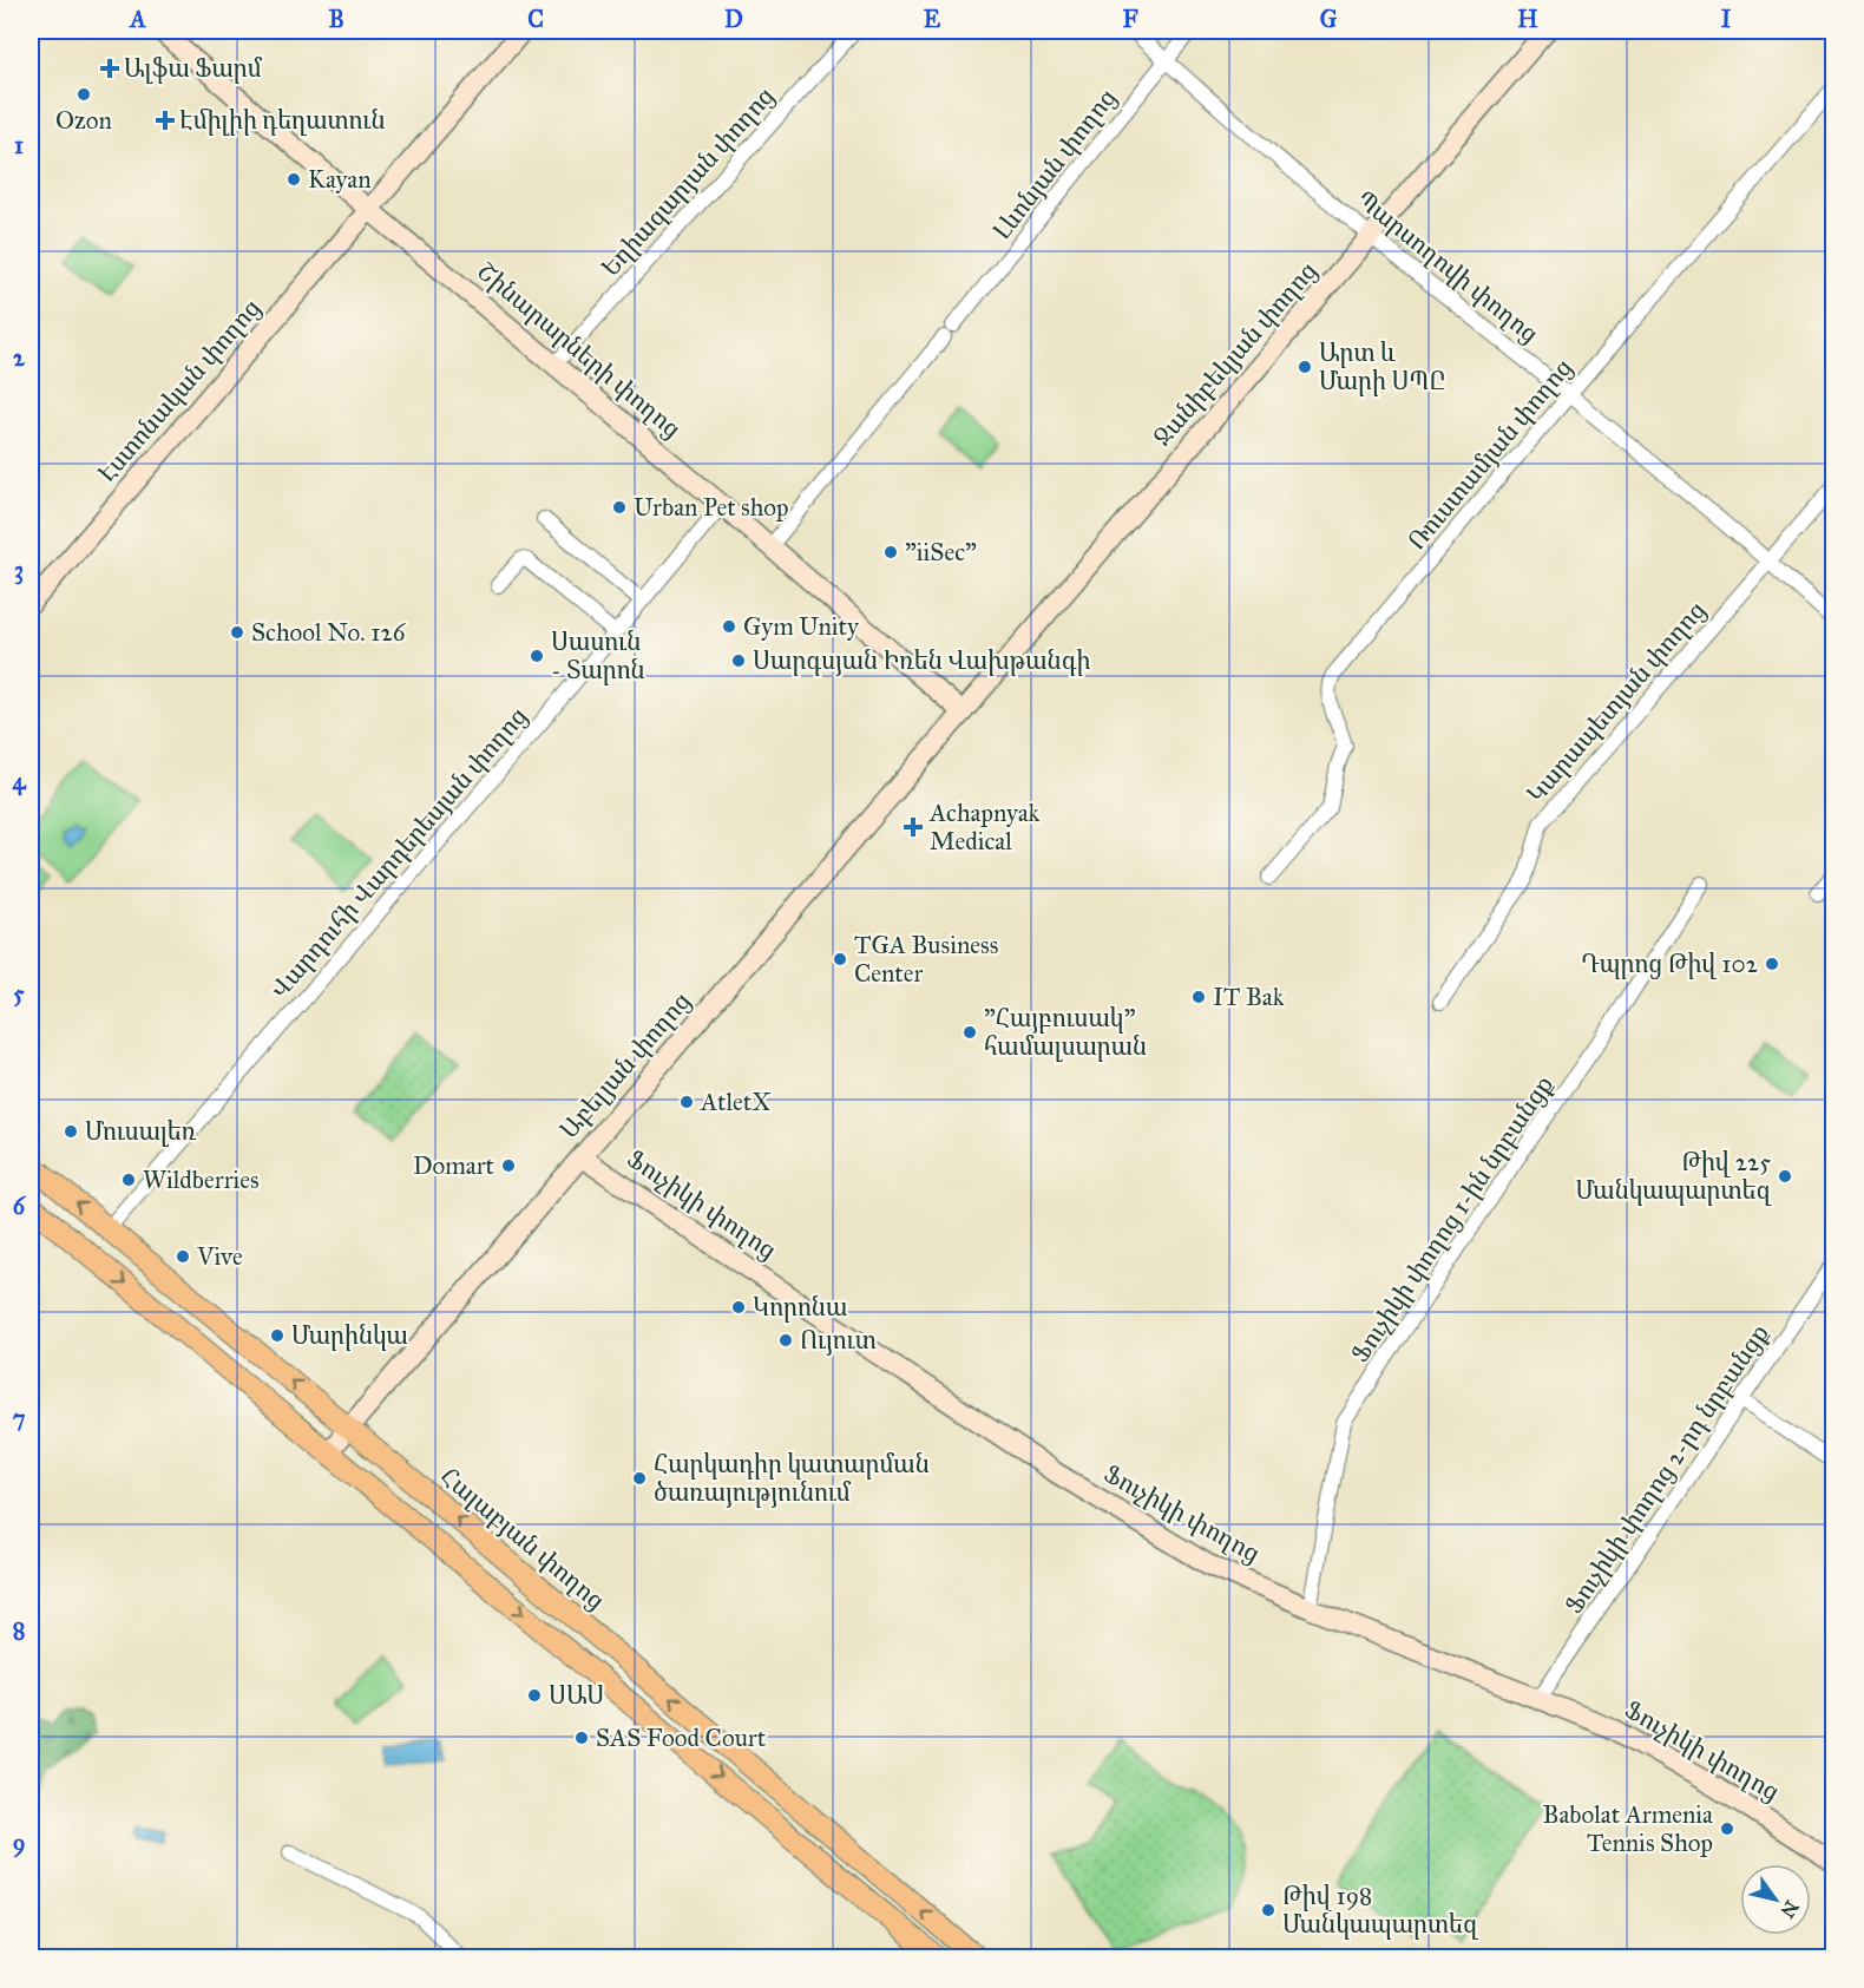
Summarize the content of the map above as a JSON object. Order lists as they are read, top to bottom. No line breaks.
{"streets":{"main road":["Հալաբյան փողոց"],"street":["Լևոնյան փողոց","Եղիազարյան փողոց","Պարսողովի փողոց","Շինարարների փողոց","Ջանիբեկյան փողոց","Էստոնական փողոց","Ռուստամյան փողոց","Կարապետյան փողոց","Վարդուհի Վարդերեսյան փողոց","Աբելյան փողոց","Ֆուչիկի փողոց","Ֆուչիկի փողոց 1-ին նրբանցք","Ֆուչիկի փողոց 2-րդ նրբանցք"]},"crossings":[["Լևոնյան փողոց","Պարսողովի փողոց"],["Լևոնյան փողոց","Շինարարների փողոց"],["Եղիազարյան փողոց","Շինարարների փողոց"],["Պարսողովի փողոց","Ջանիբեկյան փողոց"],["Պարսողովի փողոց","Ռուստամյան փողոց"],["Պարսողովի փողոց","Կարապետյան փողոց"],["Շինարարների փողոց","Ջանիբեկյան փողոց"],["Շինարարների փողոց","Էստոնական փողոց"],["Շինարարների փողոց","Վարդուհի Վարդերեսյան փողոց"],["Շինարարների փողոց","Աբելյան փողոց"],["Ջանիբեկյան փողոց","Աբելյան փողոց"],["Վարդուհի Վարդերեսյան փողոց","Հալաբյան փողոց"],["Աբելյան փողոց","Ֆուչիկի փողոց"],["Աբելյան փողոց","Հալաբյան փողոց"],["Ֆուչիկի փողոց","Ֆուչիկի փողոց 1-ին նրբանցք"],["Ֆուչիկի փողոց","Ֆուչիկի փողոց 2-րդ նրբանցք"]],"places":{"health":["Ալֆա Ֆարմ","Էմիլիի դեղատուն","Achapnyak Medical"],"other":["Ozon","Kayan","Արտ և Մարի ՍՊԸ","Urban Pet shop","\"iiSec\"","Gym Unity","School No. 126","Սասուն - Տարոն","Սարգսյան Իռեն Վախթանգի","TGA Business Center","Դպրոց Թիվ 102","IT Bak","\"Հայբուսակ\" համալսարան","AtletX","Մուսալեռ","Domart","Թիվ 225 Մանկապարտեզ","Wildberries","Vive","Կորոնա","Մարինկա","Ույուտ","Հարկադիր կատարման ծառայությունում","ՍԱՍ","SAS Food Court","Babolat Armenia Tennis Shop","Թիվ 198 Մանկապարտեզ"]},"north":"bottom right","grid":{"columns":["A","B","C","D","E","F","G","H","I"],"rows":["1","2","3","4","5","6","7","8","9"]}}
